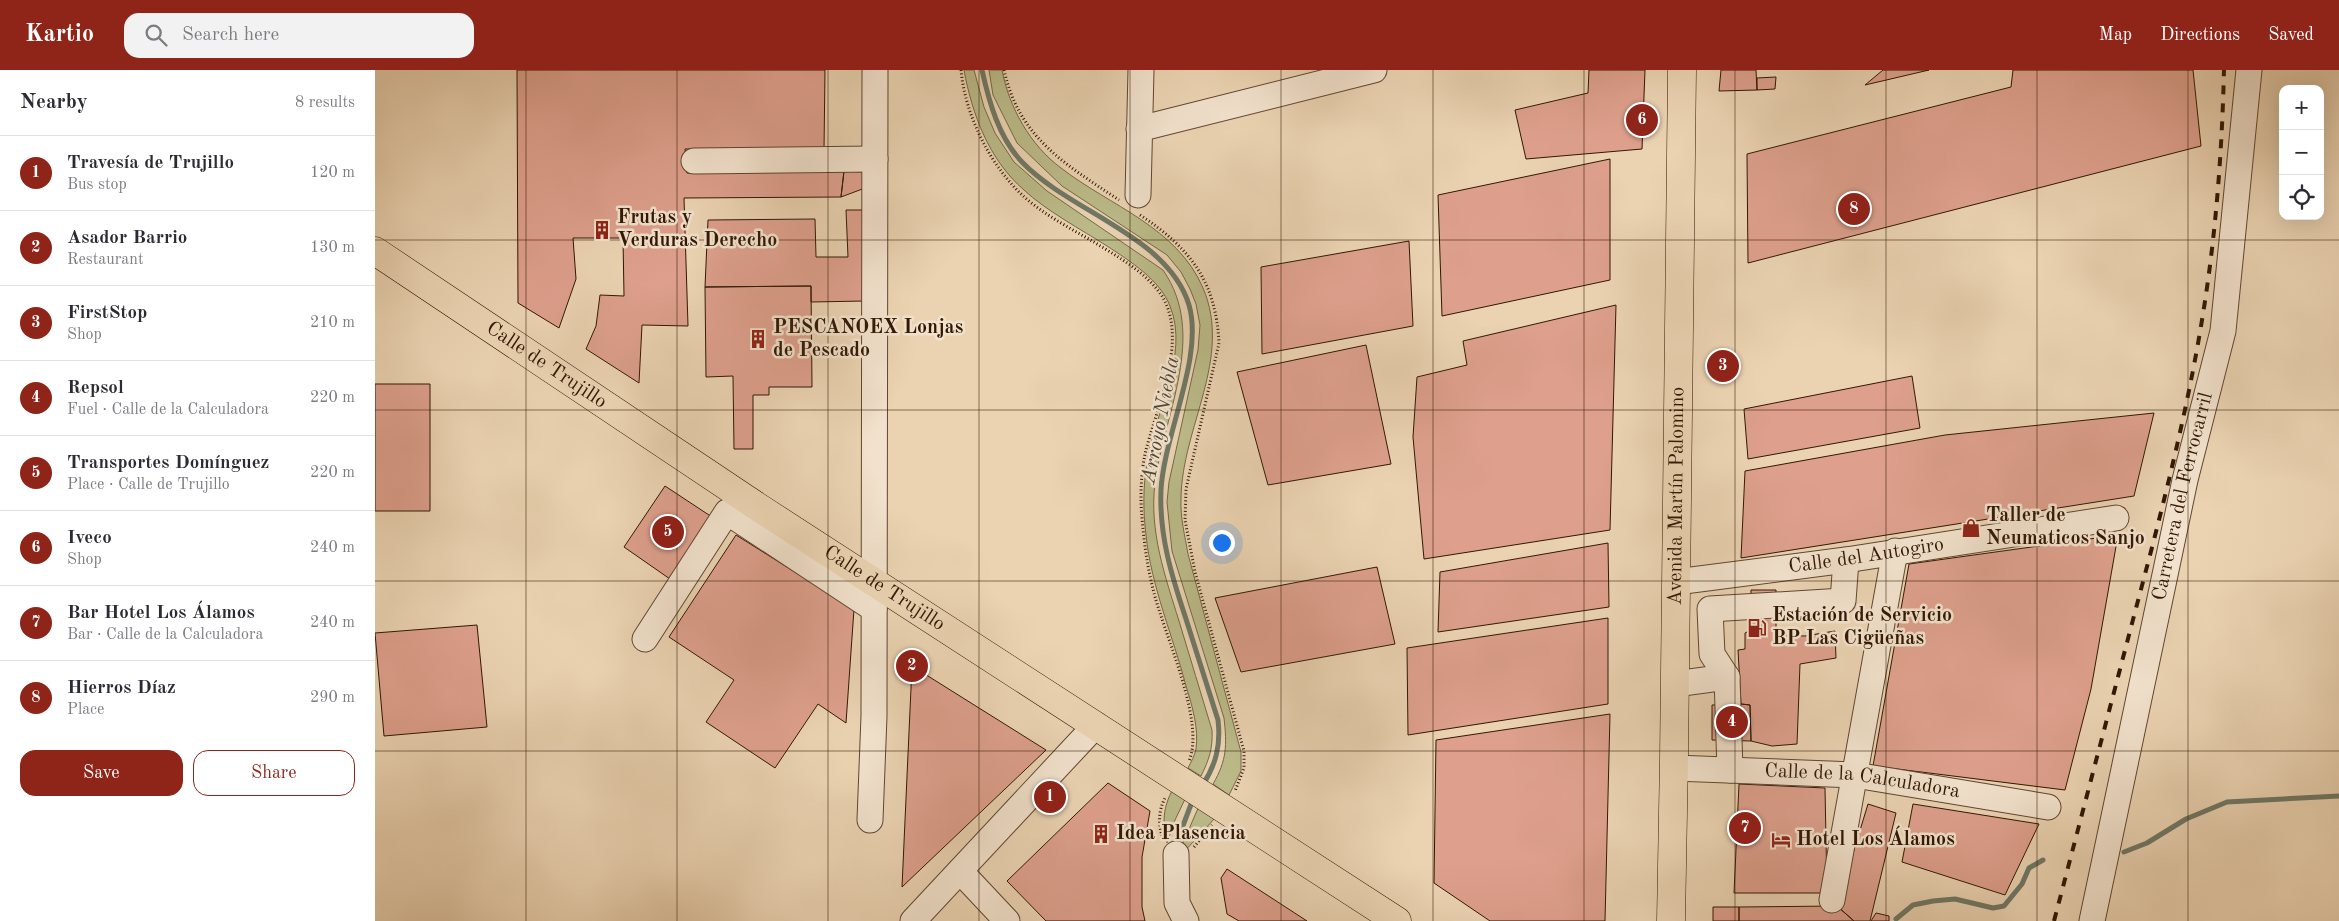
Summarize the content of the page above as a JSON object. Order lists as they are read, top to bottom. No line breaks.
{"streets":{"main road":["Calle de Trujillo","Avenida Martín Palomino"],"street":["Carretera del Ferrocarril","Calle del Autogiro","Calle de la Calculadora"]},"crossings":[["Avenida Martín Palomino","Calle del Autogiro"],["Avenida Martín Palomino","Calle de la Calculadora"]],"water":["Arroyo Niebla"],"places":{"building":["Frutas y Verduras Derecho","PESCANOEX Lonjas de Pescado","Idea Plasencia"],"shop":["Taller de Neumaticos Sanjo"],"fuel station":["Estación de Servicio BP Las Cigüeñas"],"hotel":["Hotel Los Álamos"]},"page":{"header":"Kartio","search":"Search here","nav":["Map","Directions","Saved"],"heading":["Nearby","8 results"],"map_buttons":["+","−"],"pins":["6","8","3","5","2","4","1","7"],"list":[{"mark":"1","name":"Travesía de Trujillo","note":"Bus stop","value":"120 m"},{"mark":"2","name":"Asador Barrio","note":"Restaurant","value":"130 m"},{"mark":"3","name":"FirstStop","note":"Shop","value":"210 m"},{"mark":"4","name":"Repsol","note":"Fuel · Calle de la Calculadora","value":"220 m"},{"mark":"5","name":"Transportes Domínguez","note":"Place · Calle de Trujillo","value":"220 m"},{"mark":"6","name":"Iveco","note":"Shop","value":"240 m"},{"mark":"7","name":"Bar Hotel Los Álamos","note":"Bar · Calle de la Calculadora","value":"240 m"},{"mark":"8","name":"Hierros Díaz","note":"Place","value":"290 m"}],"buttons":["Save","Share"]}}
